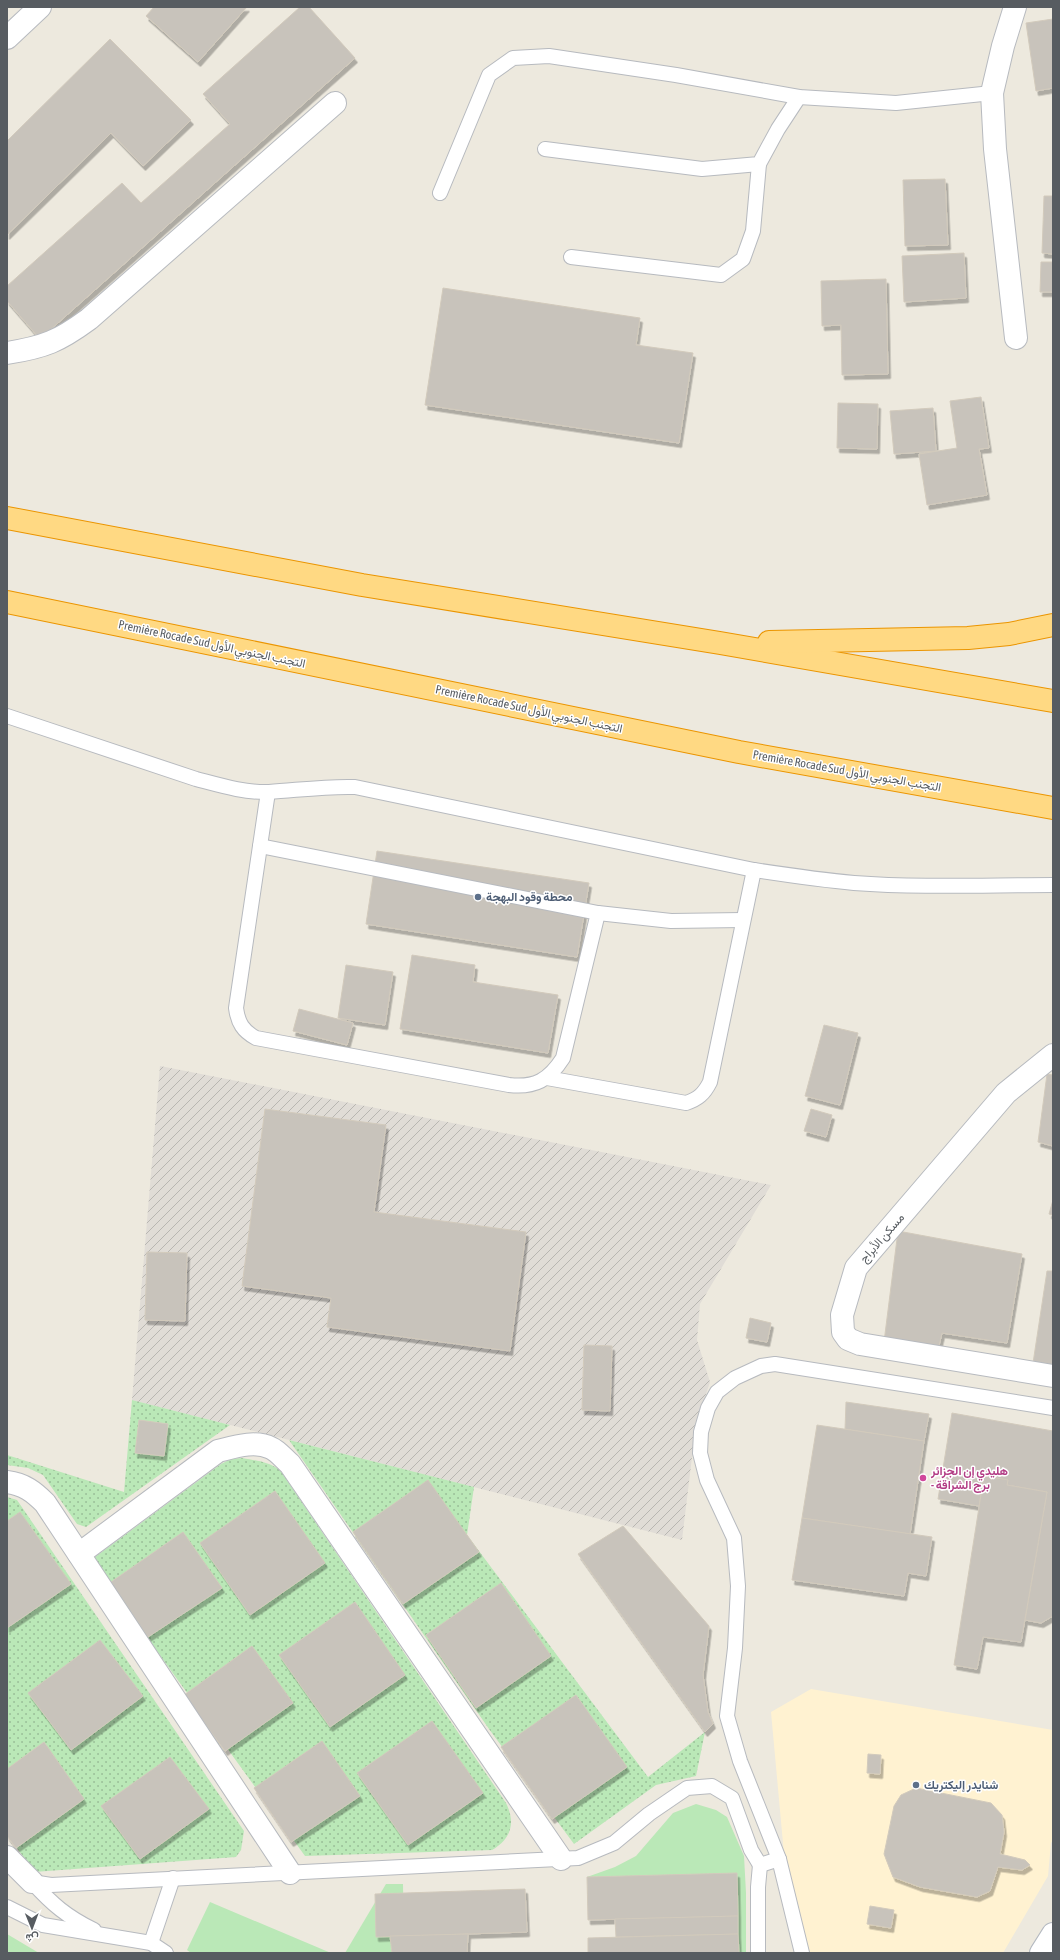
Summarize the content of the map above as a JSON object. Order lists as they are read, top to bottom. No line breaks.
{"streets":{"highway":["Première Rocade Sud التجنب الجنوبي الأول"],"street":["مسكن الأبراج"]},"places":["محطة وقود البهجة","هليدي إن الجزائر - برج الشراقة","شنايدر إليكتريك"],"north":"bottom"}
